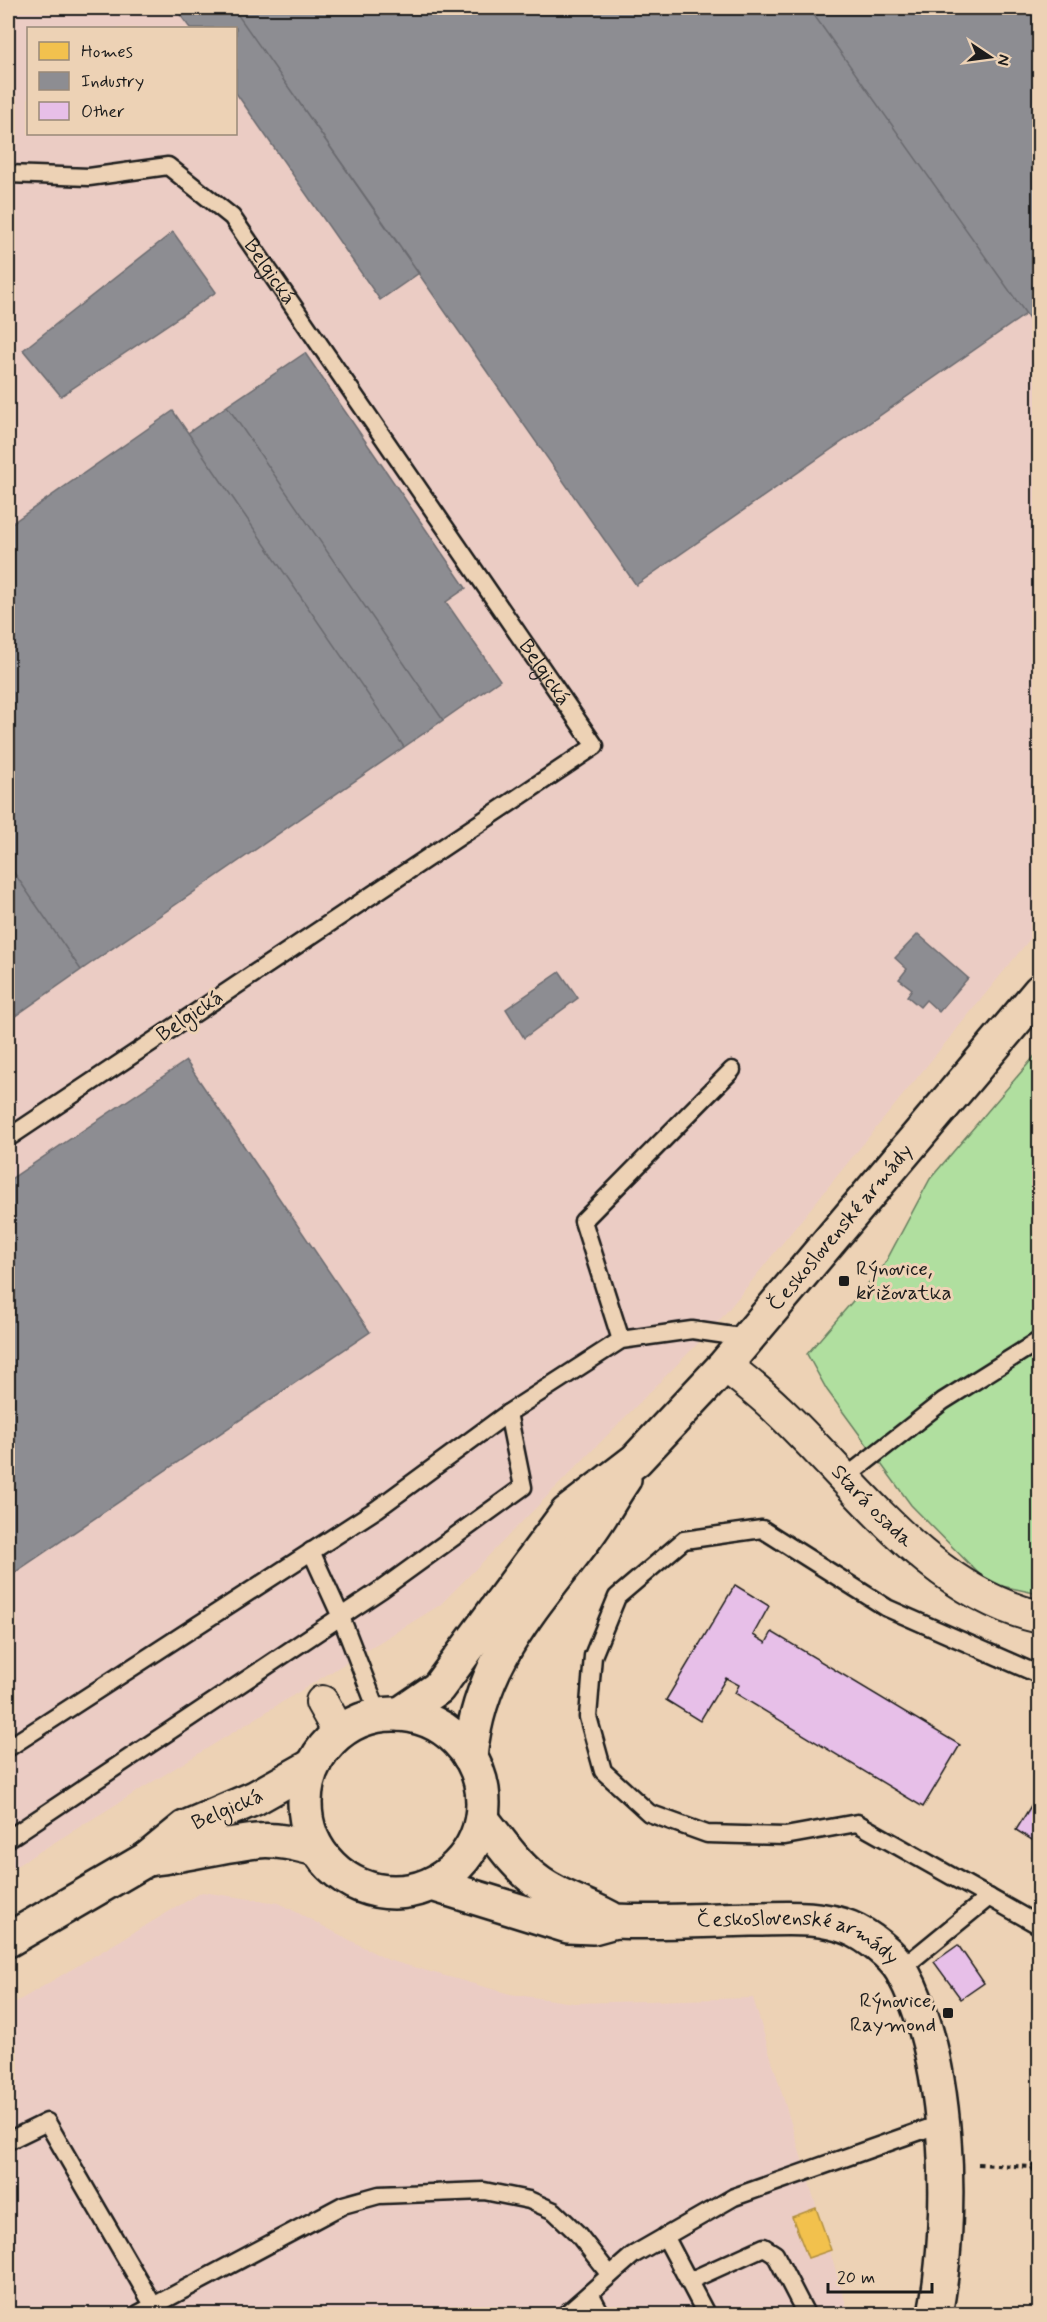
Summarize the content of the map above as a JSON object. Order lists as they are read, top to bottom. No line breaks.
{"streets":{"street":["Belgická","Československé armády","Stará osada"]},"crossings":[["Belgická","Československé armády"],["Československé armády","Stará osada"]],"places":{"transit":["Rýnovice, křižovatka","Rýnovice, Raymond"]},"legend":["Homes","Industry","Other"],"scale_bar":"20 m","north":"right"}
